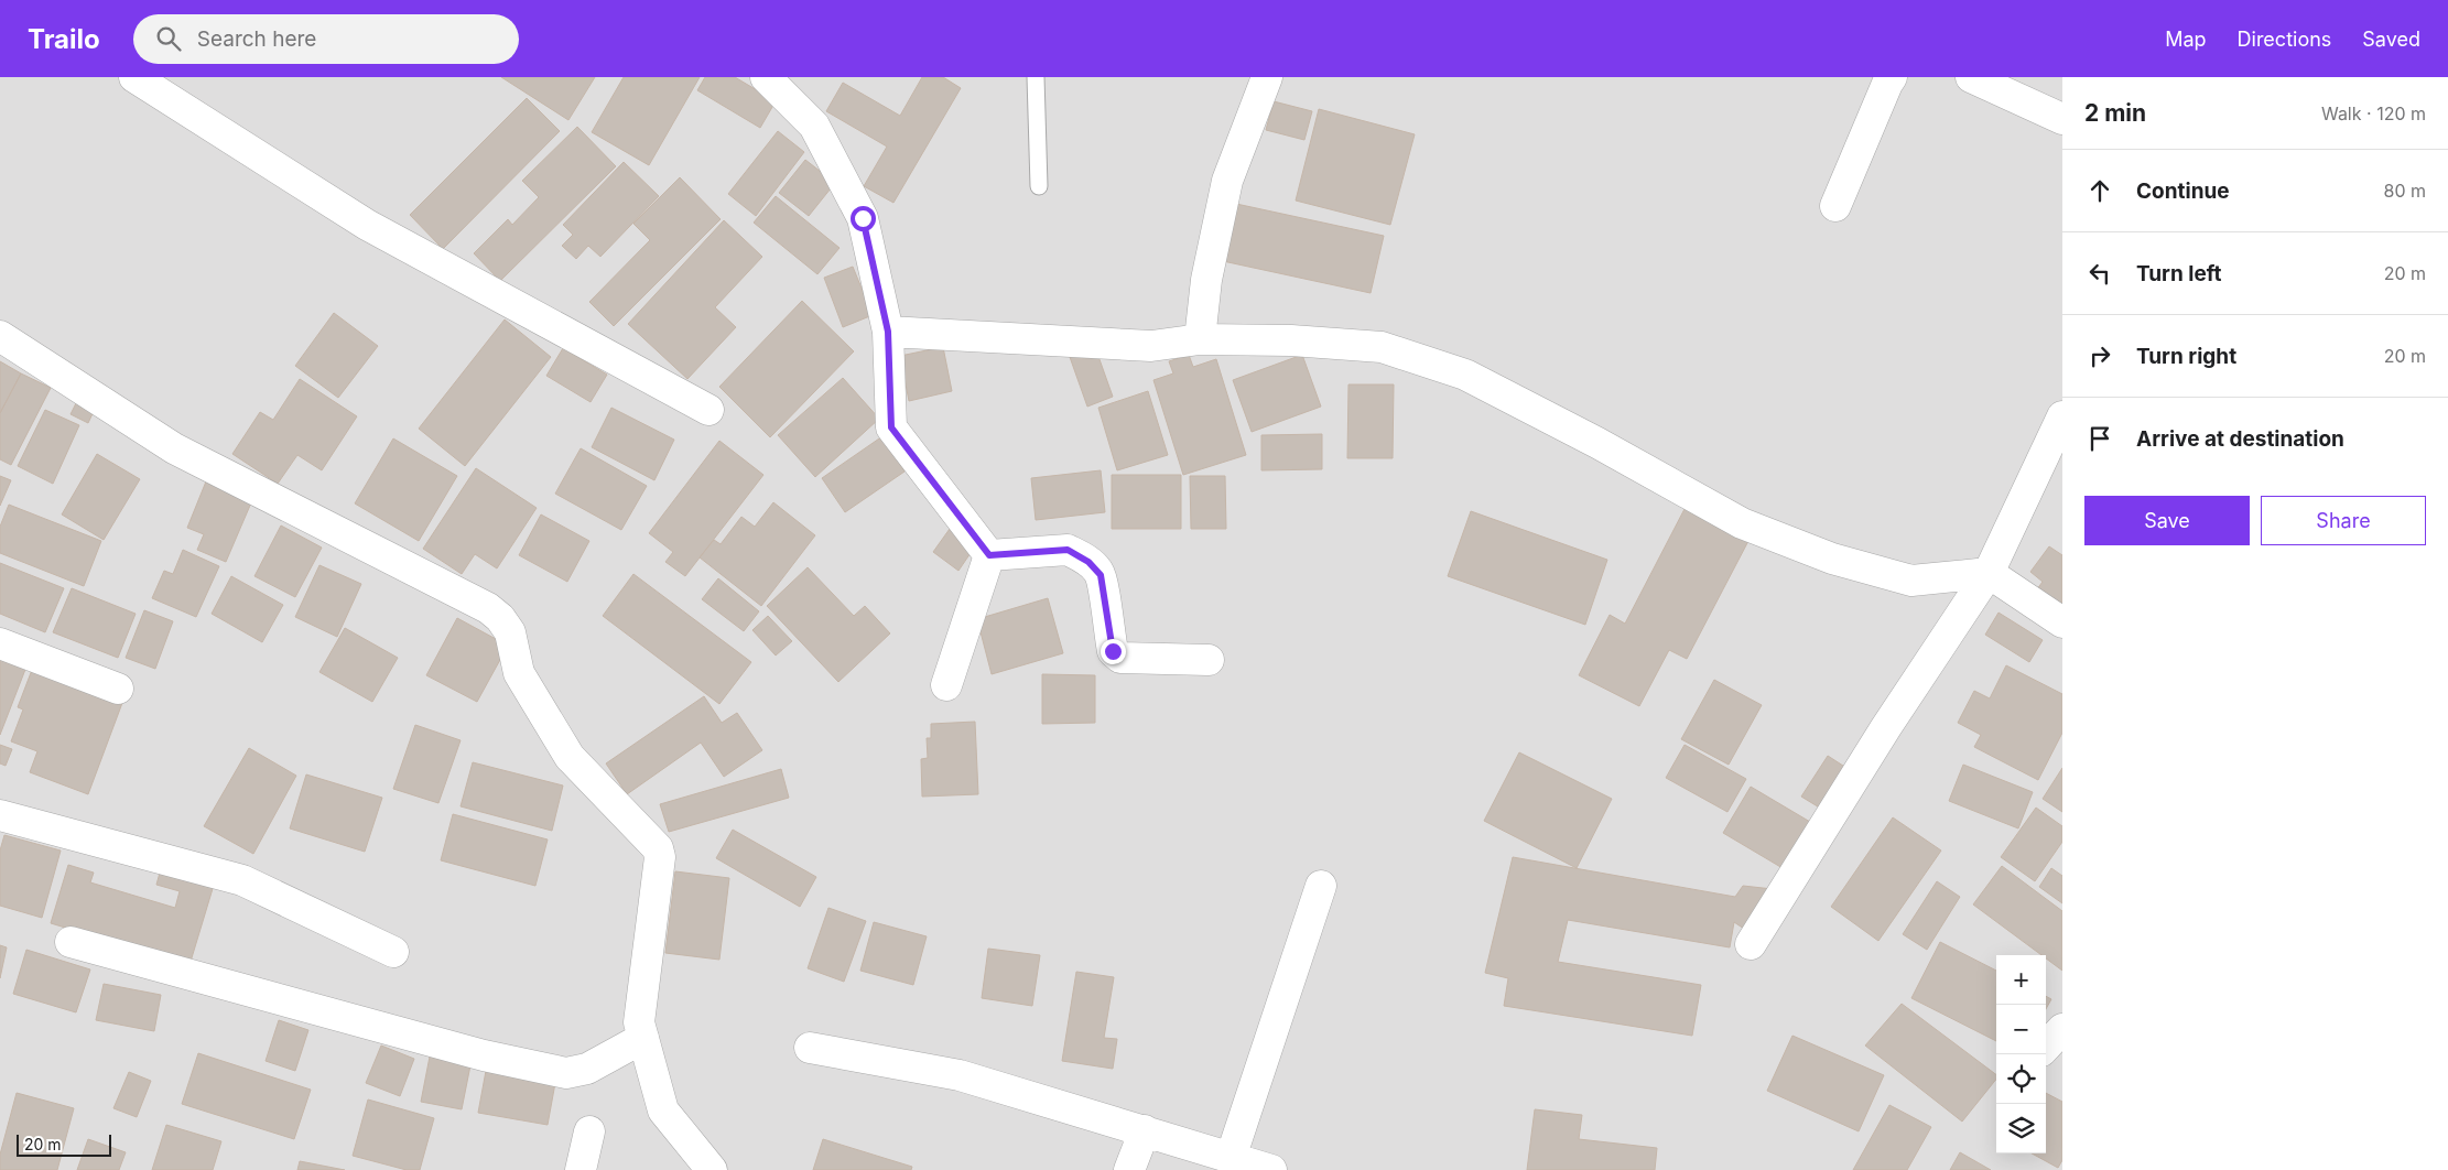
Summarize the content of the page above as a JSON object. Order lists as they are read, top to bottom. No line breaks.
{"scale_bar":"20 m","page":{"header":"Trailo","search":"Search here","nav":["Map","Directions","Saved"],"heading":["2 min","Walk · 120 m"],"list":[["Continue","80 m"],["Turn left","20 m"],["Turn right","20 m"],"Arrive at destination"],"buttons":["Save","Share"],"map_buttons":["+","−"],"scale":"20 m"}}
